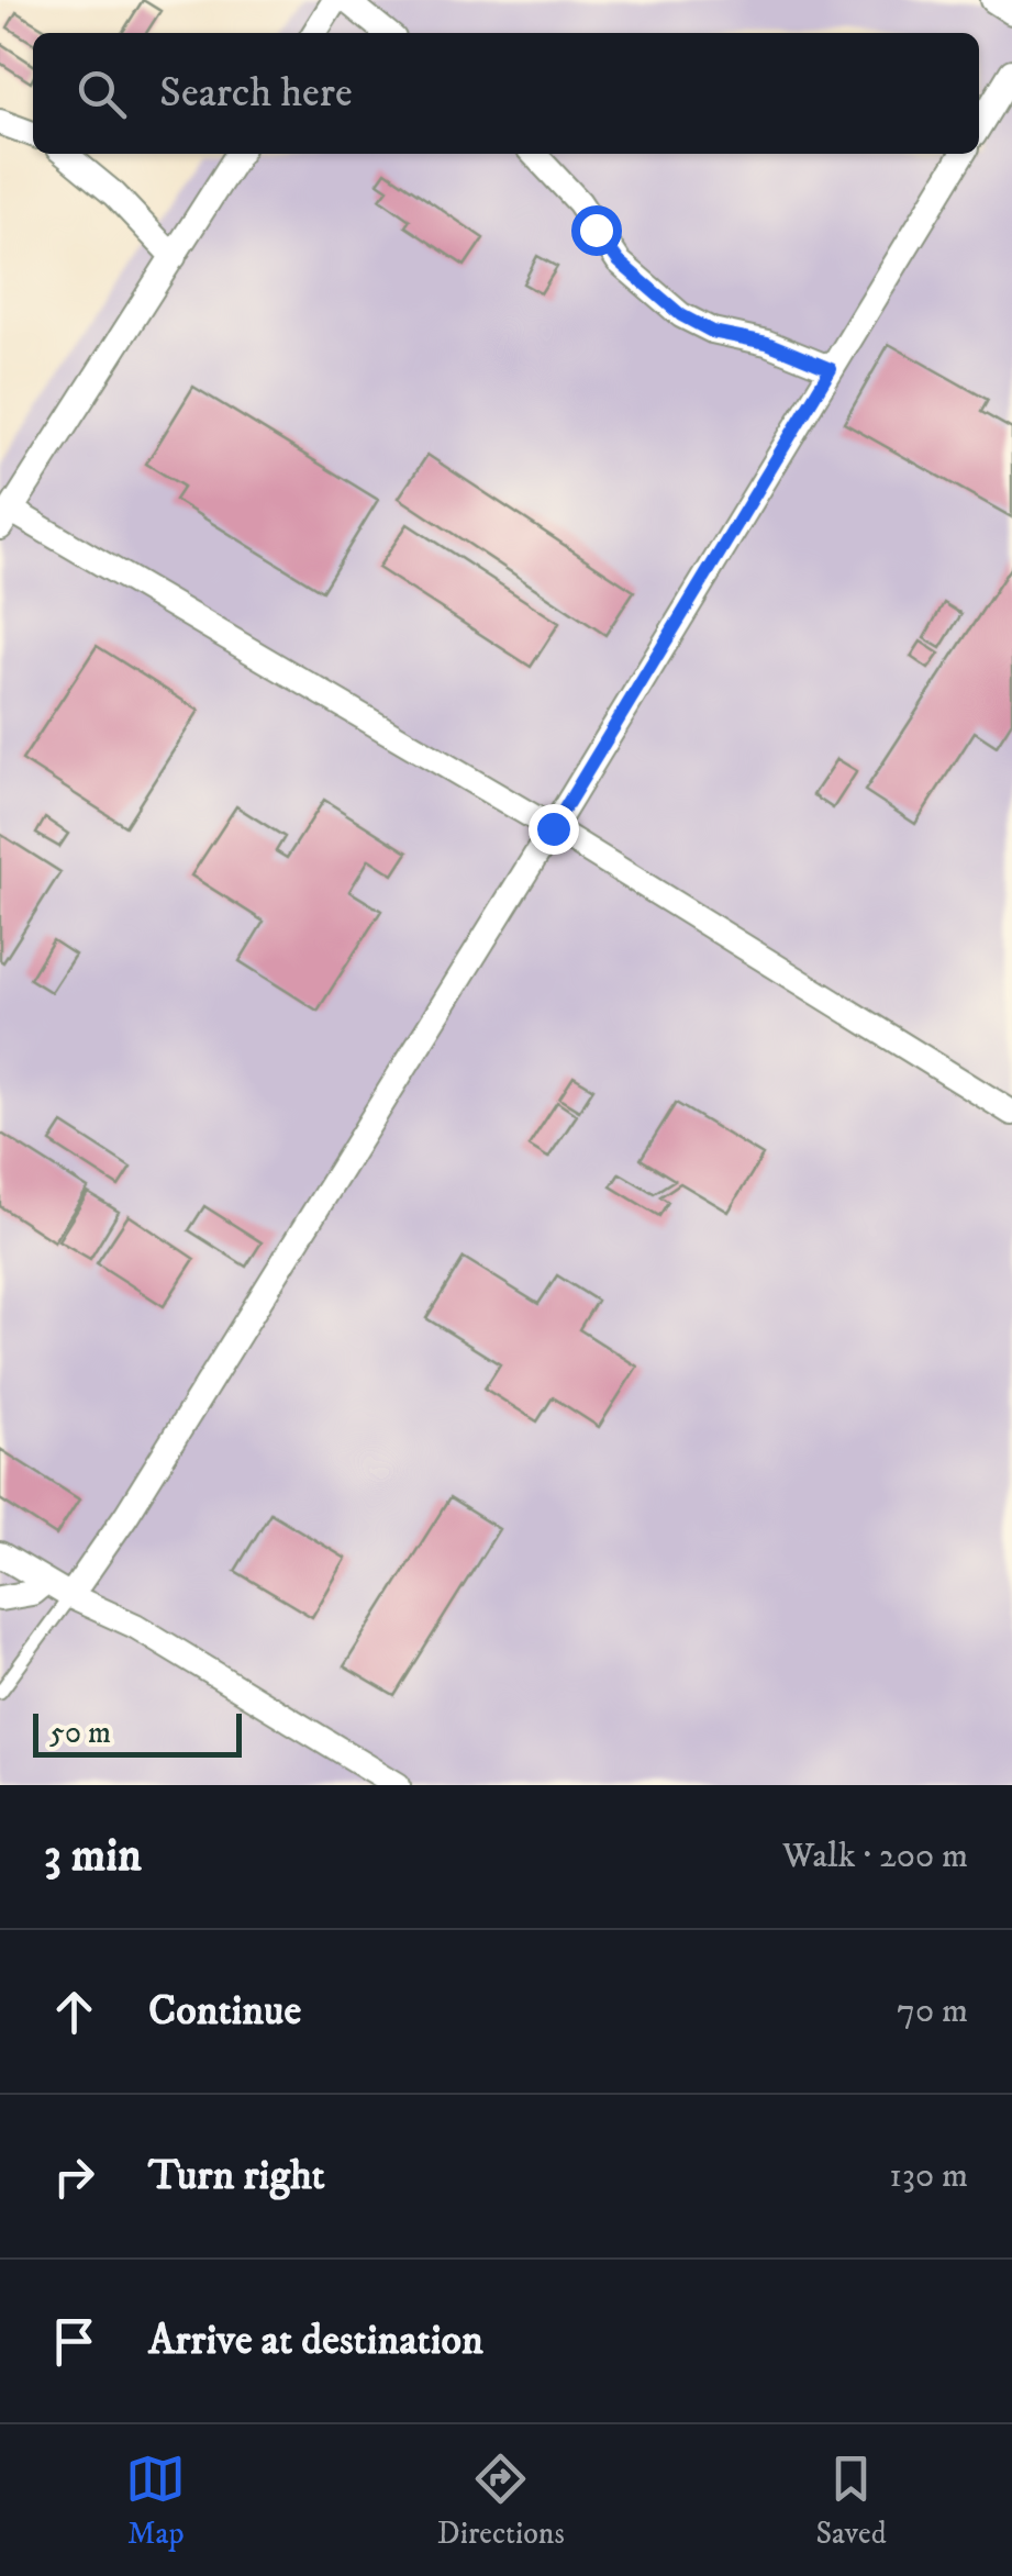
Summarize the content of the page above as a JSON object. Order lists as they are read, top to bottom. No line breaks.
{"scale_bar":"50 m","page":{"search":"Search here","scale":"50 m","heading":["3 min","Walk · 200 m"],"list":[["Continue","70 m"],["Turn right","130 m"],"Arrive at destination"],"nav":["Map","Directions","Saved"]}}
